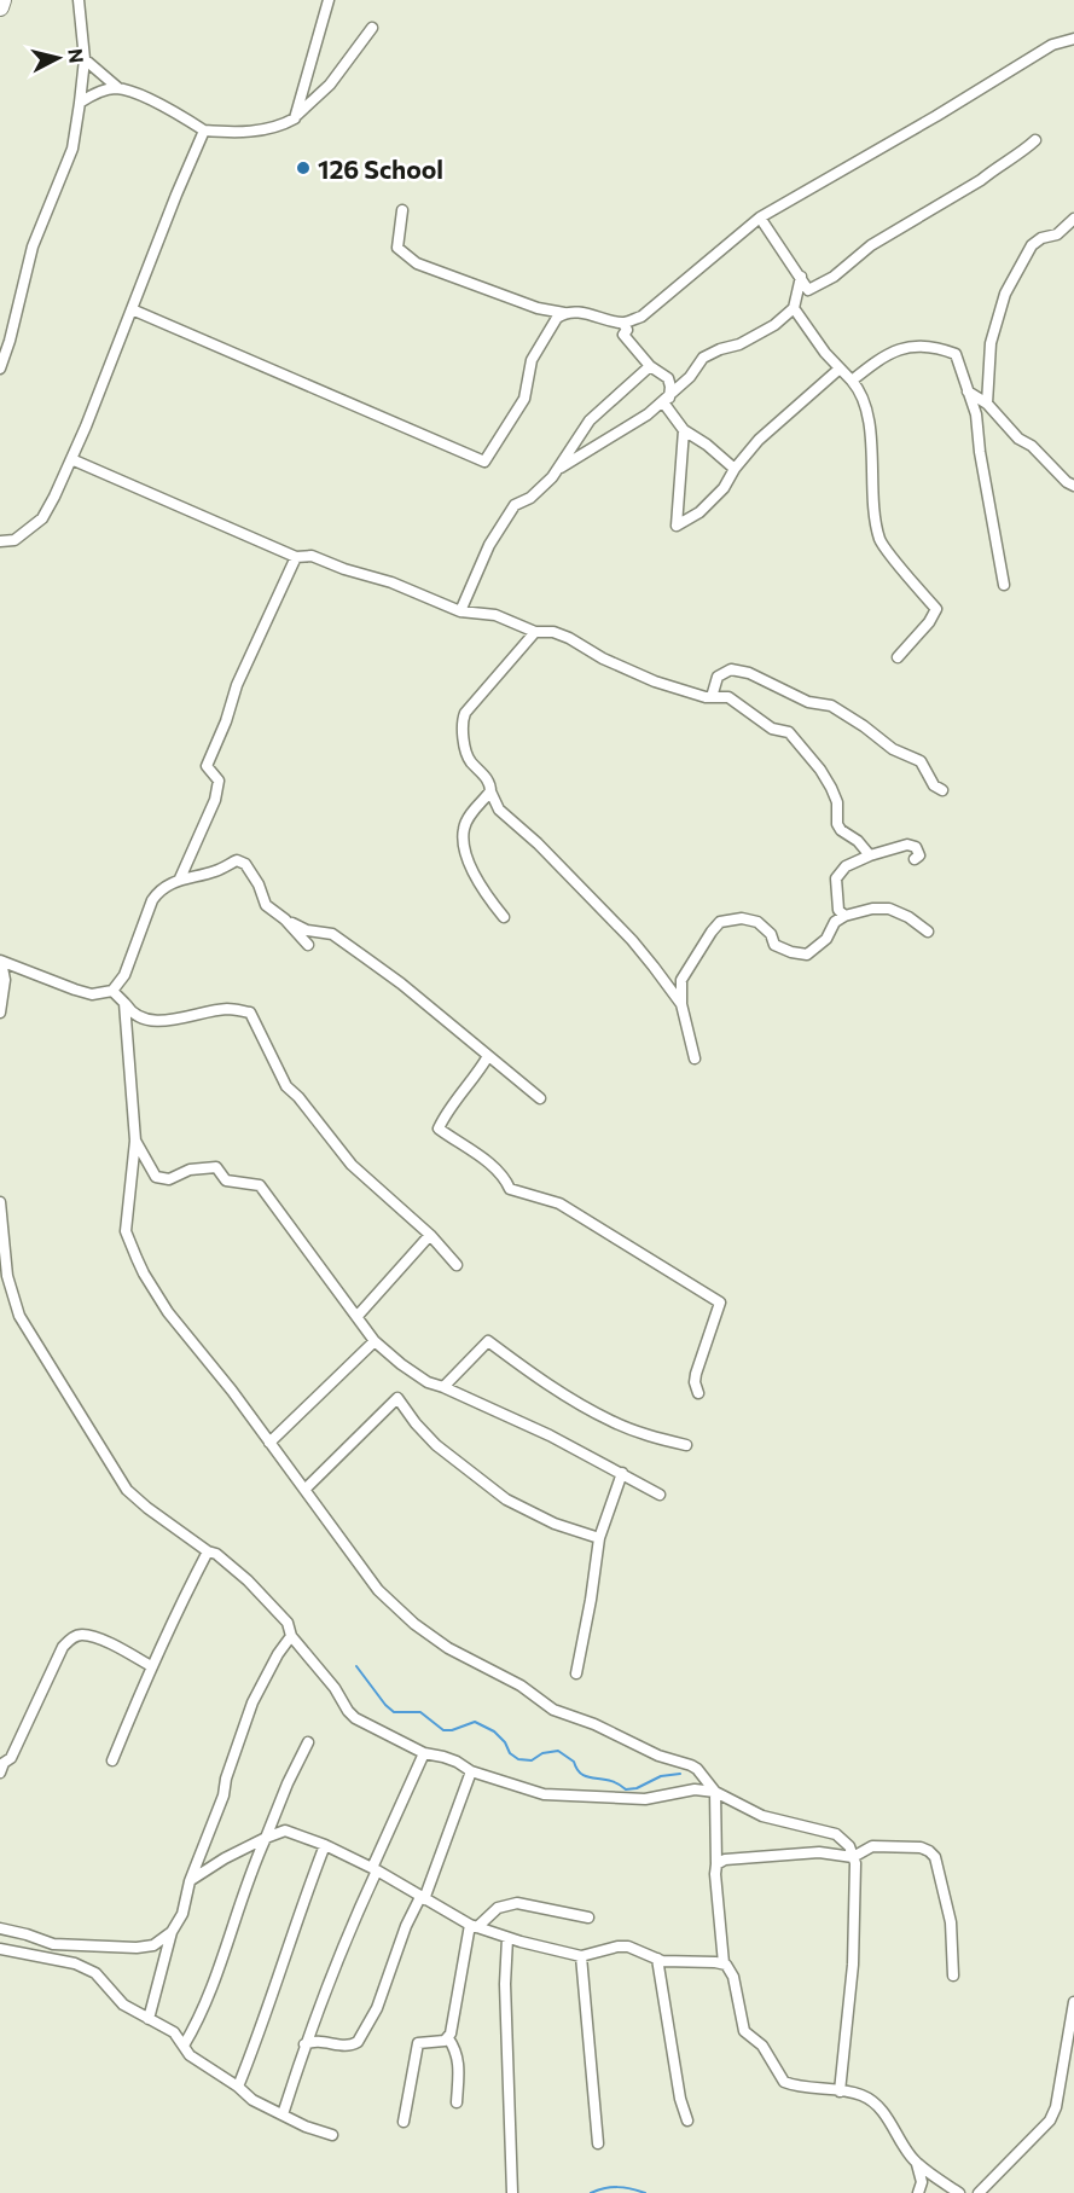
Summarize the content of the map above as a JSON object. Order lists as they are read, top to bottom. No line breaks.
{"places":["126 School"],"north":"right"}
